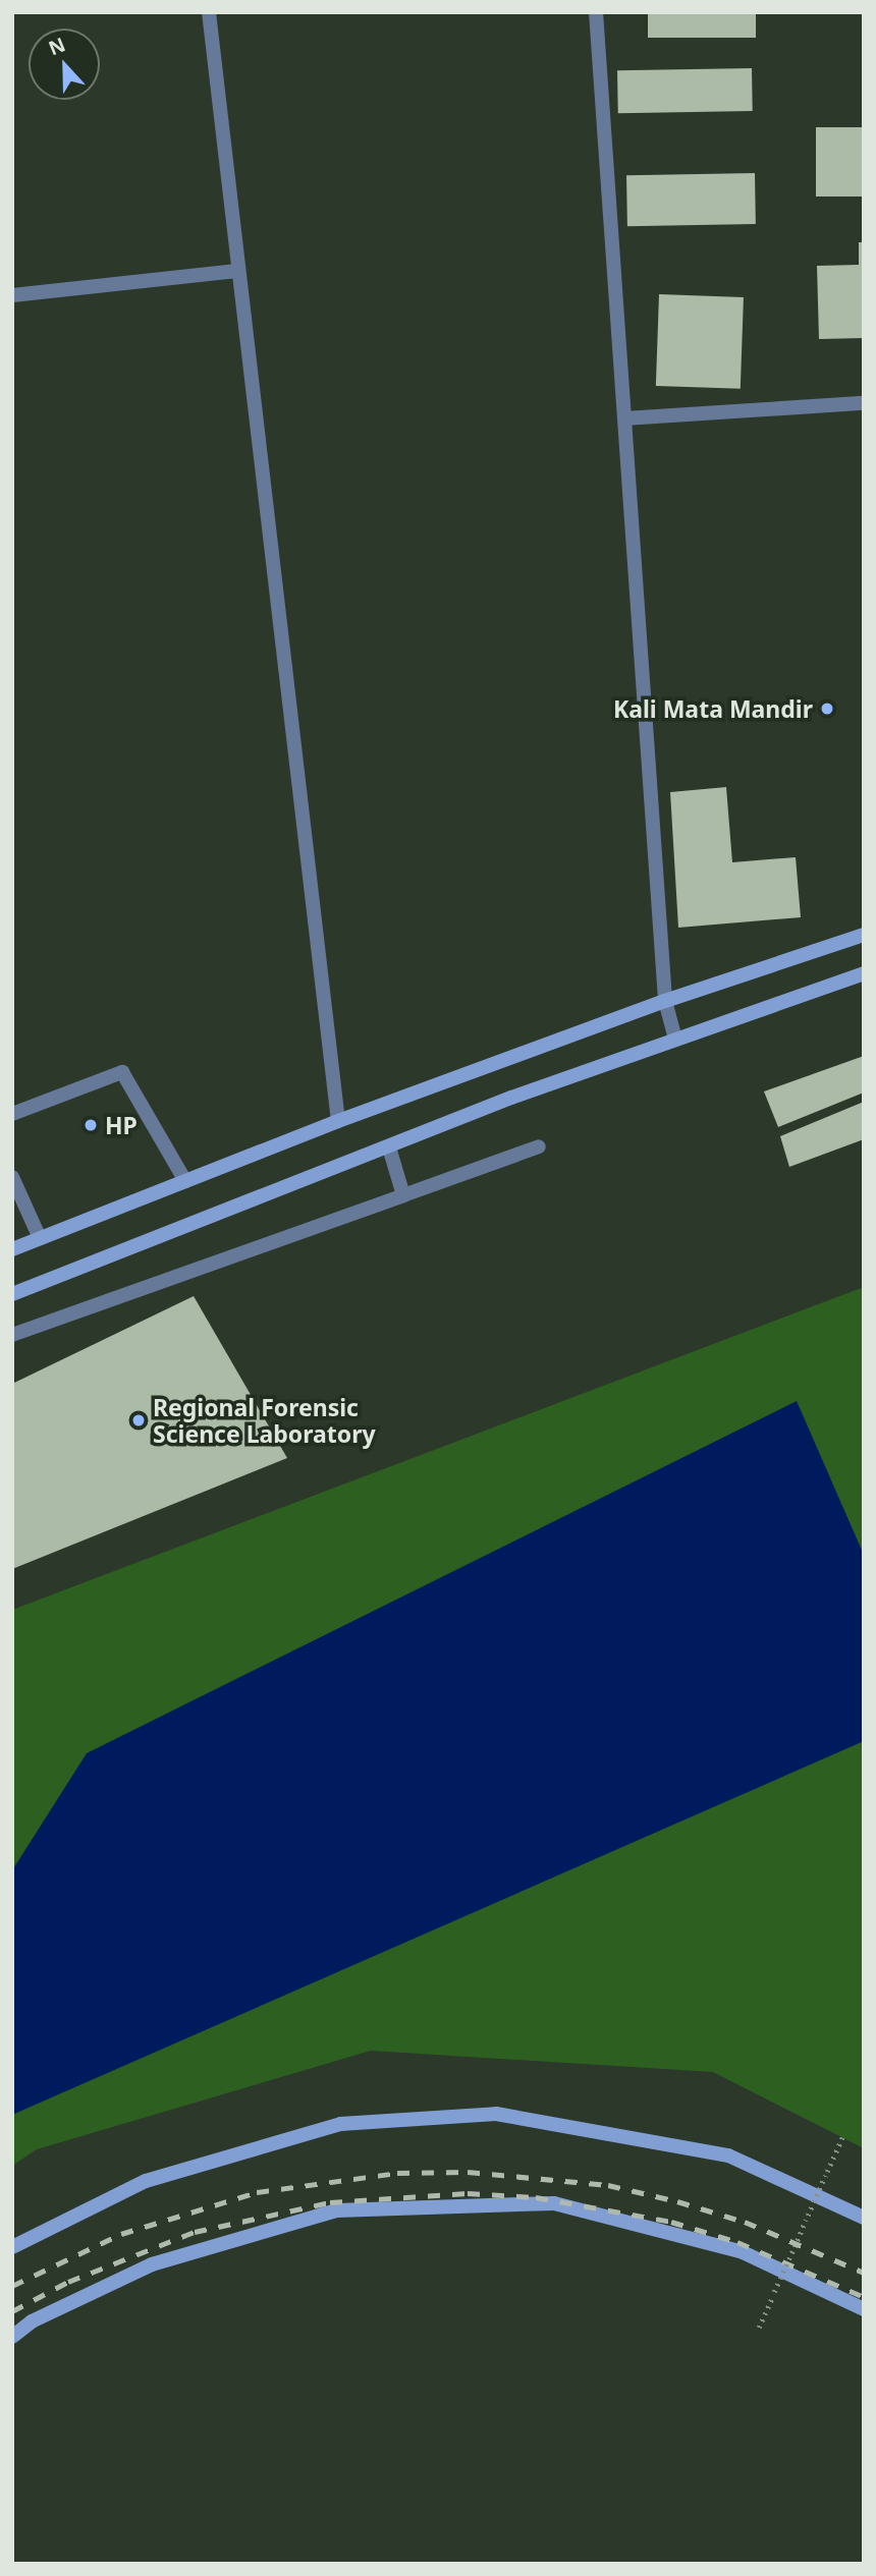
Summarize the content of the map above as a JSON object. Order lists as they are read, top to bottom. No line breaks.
{"places":["Kali Mata Mandir","HP","Regional Forensic Science Laboratory"],"north":"top"}
